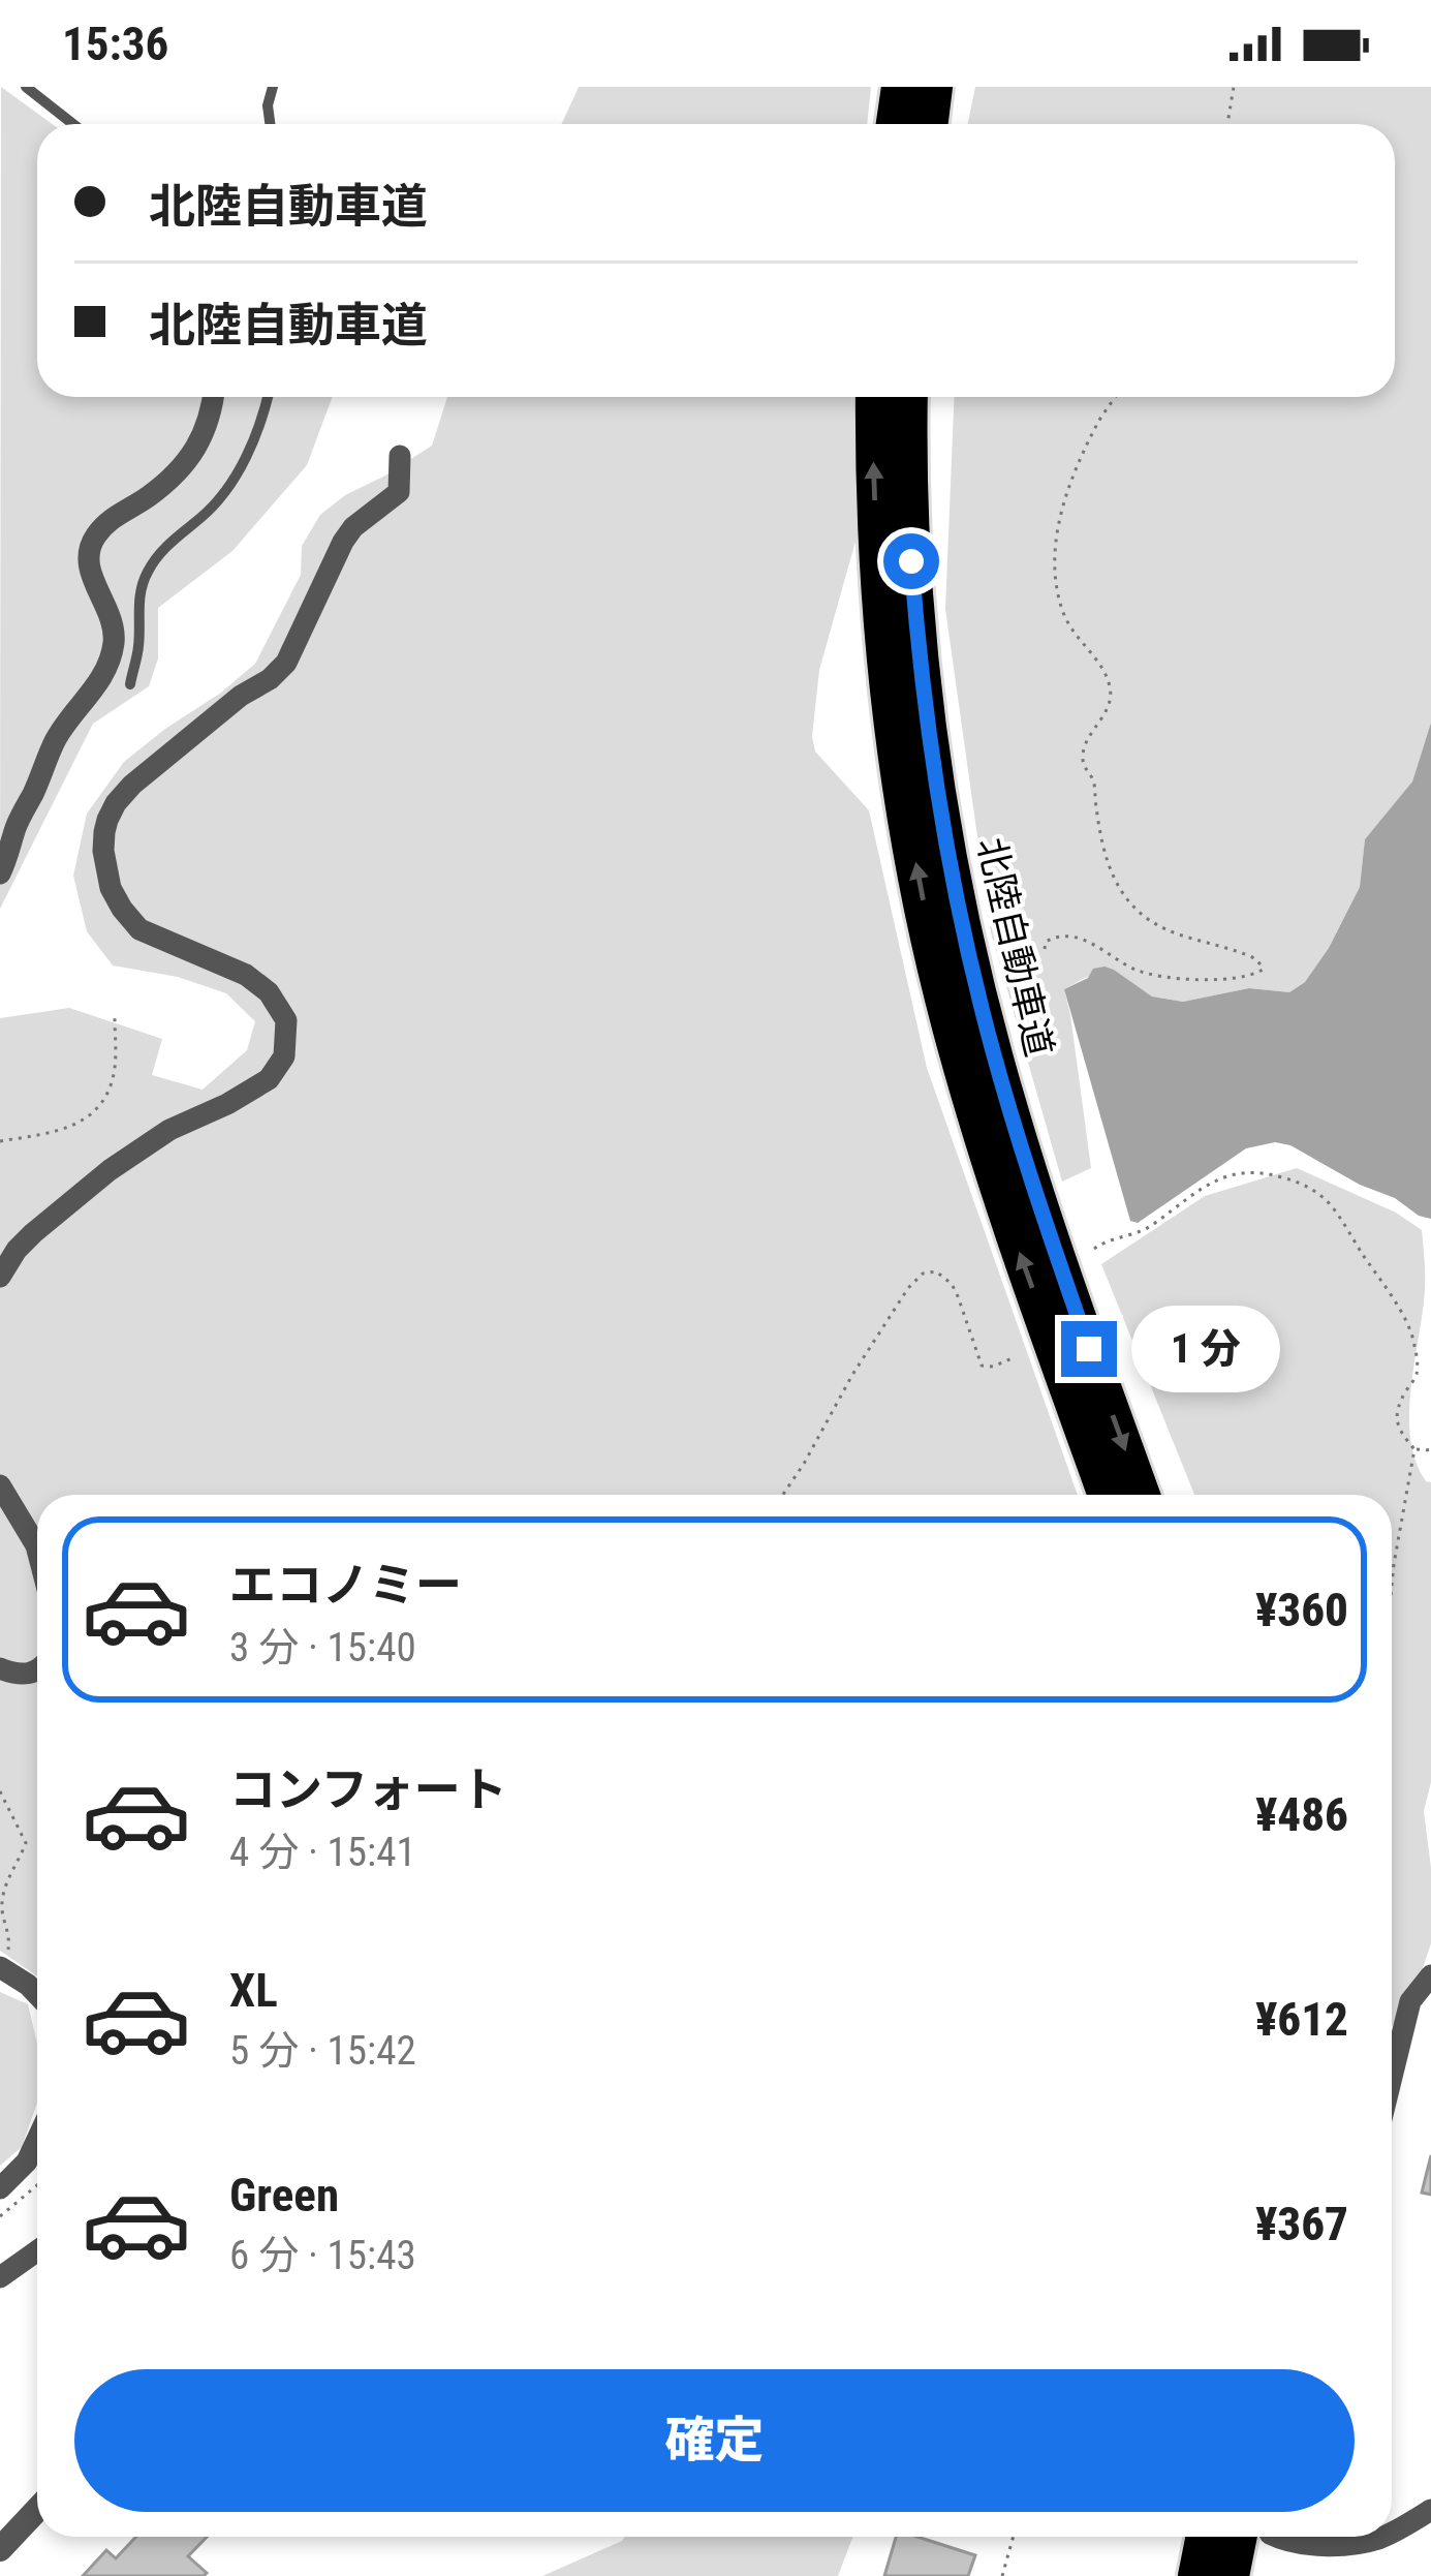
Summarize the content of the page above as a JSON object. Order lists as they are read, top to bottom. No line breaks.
{"streets":{"highway":["北陸自動車道"]},"page":{"status":"15:36","banner":["北陸自動車道","北陸自動車道"],"bubble":"1 分","list":[{"name":"エコノミー","note":"3 分 · 15:40","value":"¥360"},{"name":"コンフォート","note":"4 分 · 15:41","value":"¥486"},{"name":"XL","note":"5 分 · 15:42","value":"¥612"},{"name":"Green","note":"6 分 · 15:43","value":"¥367"}],"buttons":"確定"}}
